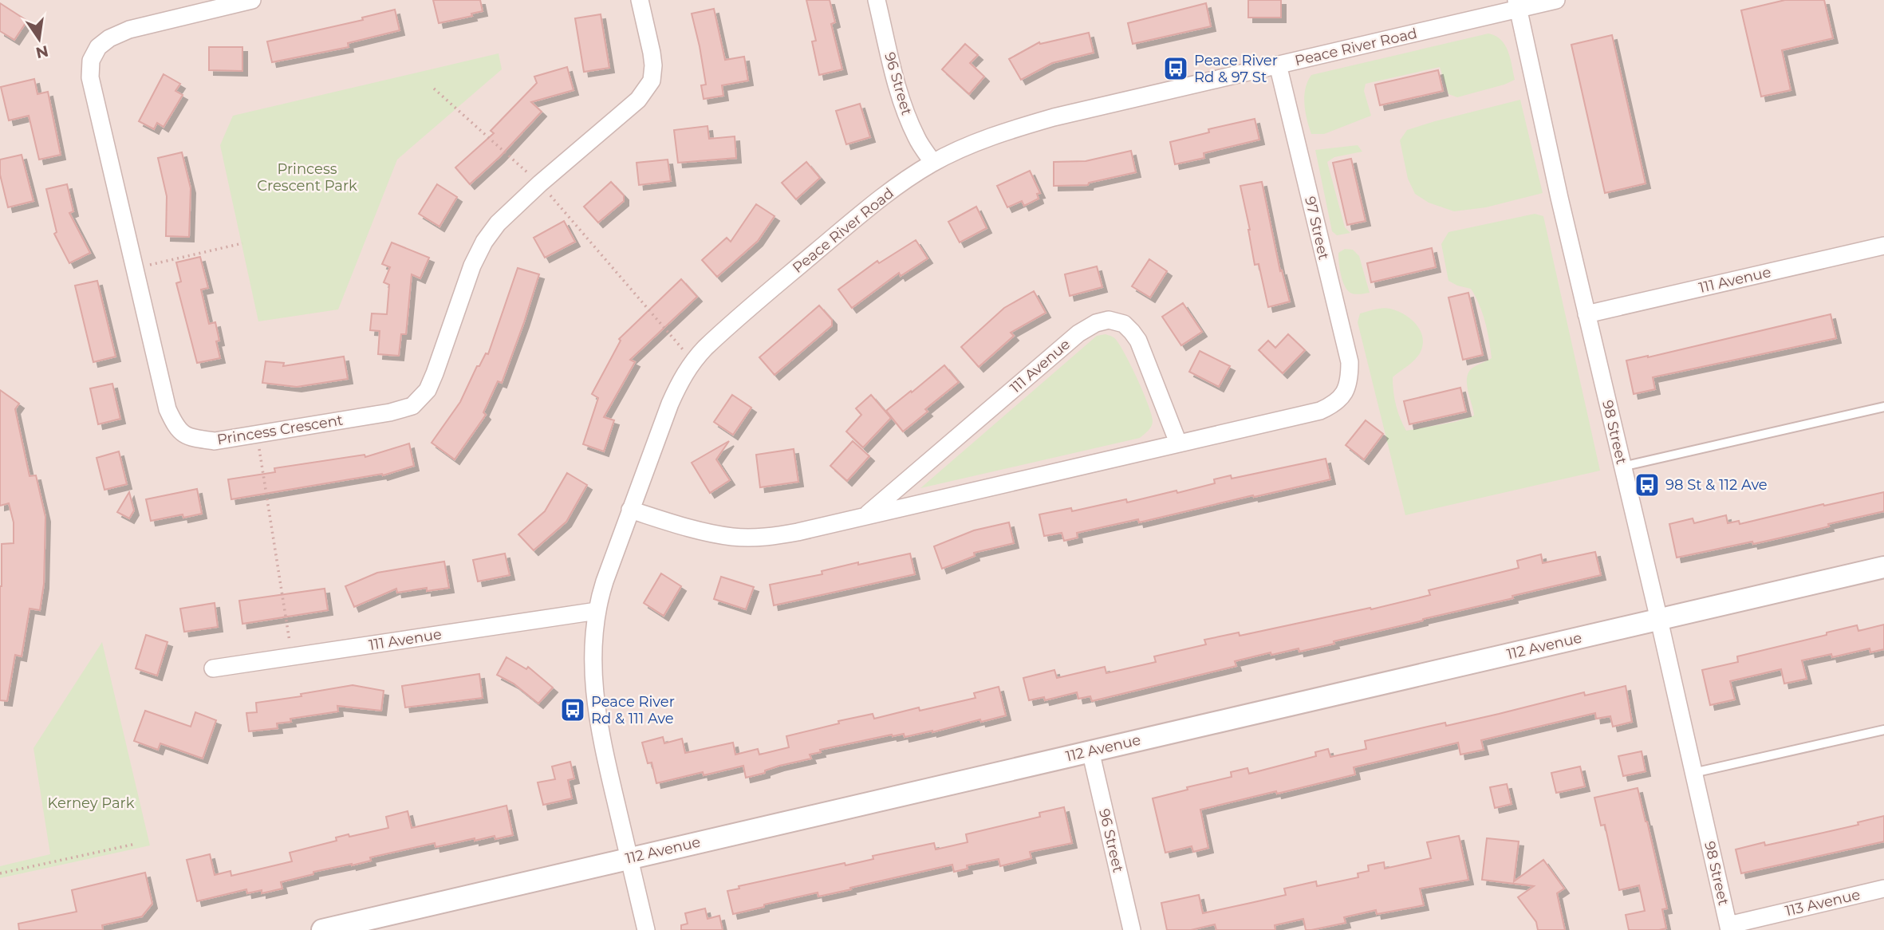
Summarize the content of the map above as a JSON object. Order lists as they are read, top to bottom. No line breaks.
{"streets":{"street":["Peace River Road","96 Street","97 Street","111 Avenue","Princess Crescent","98 Street","112 Avenue","113 Avenue"]},"crossings":[["Peace River Road","96 Street"],["Peace River Road","97 Street"],["Peace River Road","111 Avenue"],["Peace River Road","98 Street"],["Peace River Road","112 Avenue"],["96 Street","112 Avenue"],["97 Street","111 Avenue"],["111 Avenue","98 Street"],["98 Street","112 Avenue"],["98 Street","113 Avenue"]],"parks":["Princess Crescent Park","Kerney Park"],"places":{"bus stop":["Peace River Rd & 97 St","98 St & 112 Ave","Peace River Rd & 111 Ave"]},"north":"bottom"}
